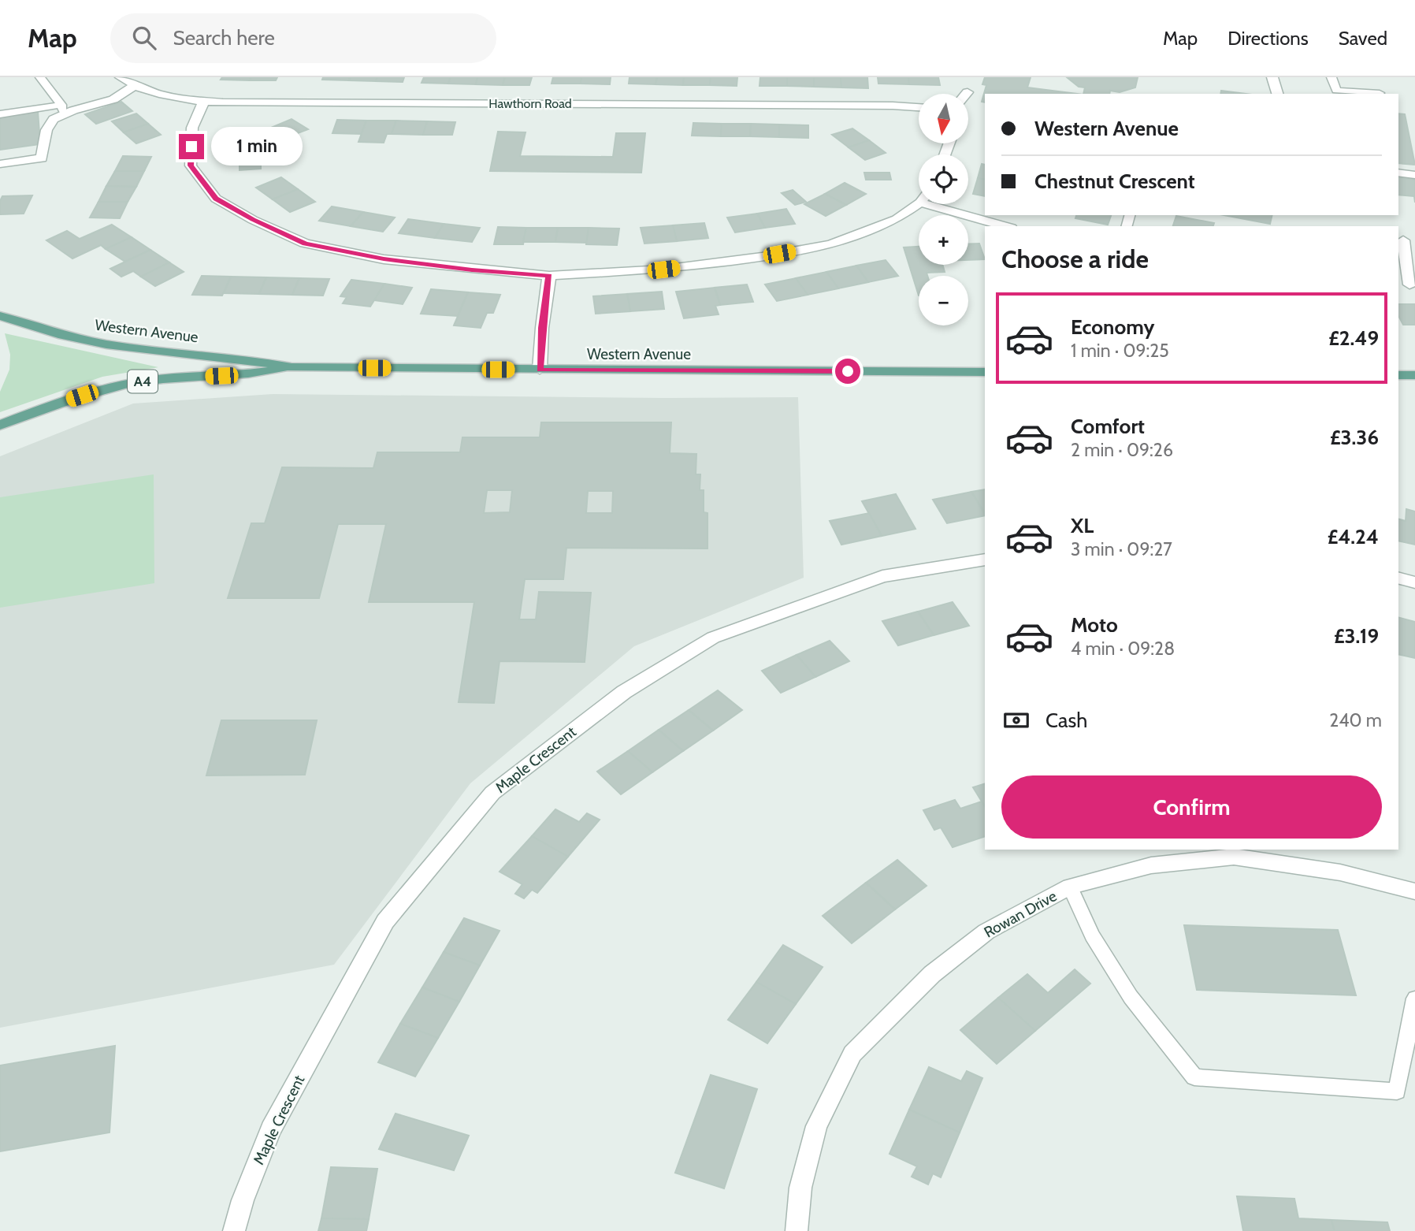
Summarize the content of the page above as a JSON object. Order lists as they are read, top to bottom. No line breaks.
{"streets":{"main road":["Western Avenue","A4"],"street":["Hawthorn Road","Maple Crescent","Rowan Drive"]},"north":"bottom","page":{"header":"Map","search":"Search here","nav":["Map","Directions","Saved"],"map_buttons":["+","−"],"banner":["Western Avenue","Chestnut Crescent"],"bubble":"1 min","heading":"Choose a ride","list":[{"name":"Economy","note":"1 min · 09:25","value":"£2.49"},{"name":"Comfort","note":"2 min · 09:26","value":"£3.36"},{"name":"XL","note":"3 min · 09:27","value":"£4.24"},{"name":"Moto","note":"4 min · 09:28","value":"£3.19"}],"pay":["Cash","240 m"],"buttons":"Confirm"}}
